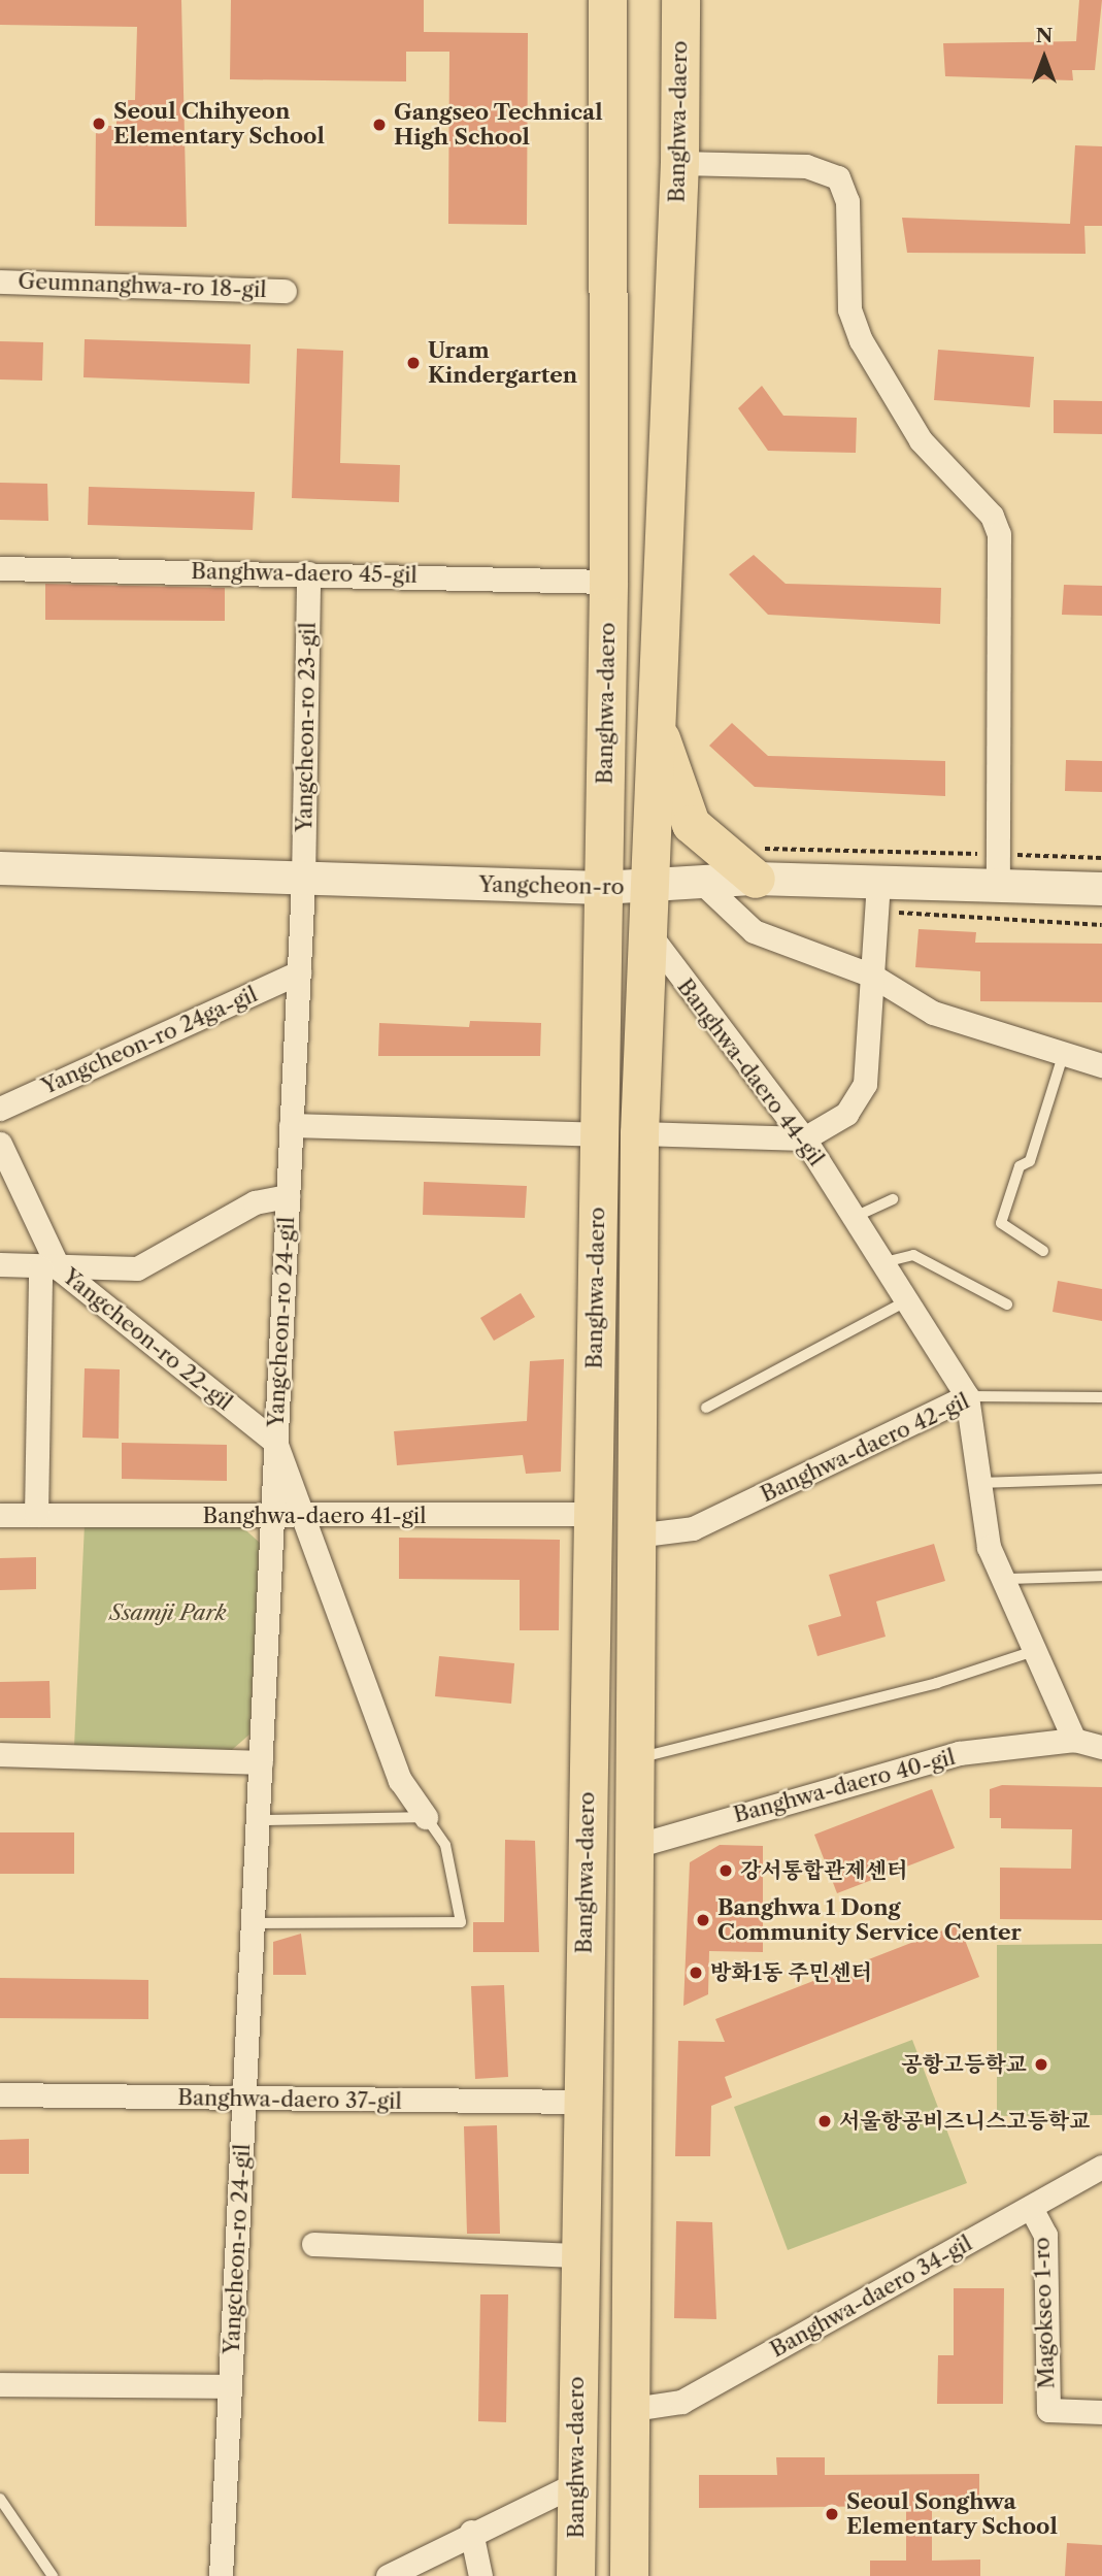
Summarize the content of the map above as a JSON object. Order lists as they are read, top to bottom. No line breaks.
{"streets":{"main road":["Banghwa-daero","Yangcheon-ro"],"street":["Geumnanghwa-ro 18-gil","Banghwa-daero 45-gil","Yangcheon-ro 23-gil","Yangcheon-ro 24ga-gil","Banghwa-daero 44-gil","Yangcheon-ro 24-gil","Yangcheon-ro 22-gil","Banghwa-daero 42-gil","Banghwa-daero 41-gil","Banghwa-daero 40-gil","Banghwa-daero 37-gil","Banghwa-daero 34-gil","Magokseo 1-ro"]},"crossings":[["Banghwa-daero","Banghwa-daero 45-gil"],["Banghwa-daero","Yangcheon-ro"],["Banghwa-daero","Banghwa-daero 44-gil"],["Banghwa-daero","Banghwa-daero 42-gil"],["Banghwa-daero","Banghwa-daero 41-gil"],["Banghwa-daero","Banghwa-daero 40-gil"],["Banghwa-daero","Banghwa-daero 37-gil"],["Banghwa-daero","Banghwa-daero 34-gil"],["Banghwa-daero 45-gil","Yangcheon-ro 23-gil"],["Yangcheon-ro 23-gil","Yangcheon-ro"],["Yangcheon-ro 23-gil","Yangcheon-ro 24-gil"],["Yangcheon-ro","Yangcheon-ro 24-gil"],["Yangcheon-ro 24ga-gil","Yangcheon-ro 24-gil"],["Banghwa-daero 44-gil","Banghwa-daero 42-gil"],["Banghwa-daero 44-gil","Banghwa-daero 40-gil"],["Yangcheon-ro 24-gil","Yangcheon-ro 22-gil"],["Yangcheon-ro 24-gil","Banghwa-daero 41-gil"],["Yangcheon-ro 24-gil","Banghwa-daero 37-gil"],["Banghwa-daero 34-gil","Magokseo 1-ro"]],"parks":["Ssamji Park"],"places":["Seoul Chihyeon Elementary School","Gangseo Technical High School","Uram Kindergarten","강서통합관제센터","Banghwa 1 Dong Community Service Center","방화1동 주민센터","공항고등학교","서울항공비즈니스고등학교","Seoul Songhwa Elementary School"],"north":"top"}
